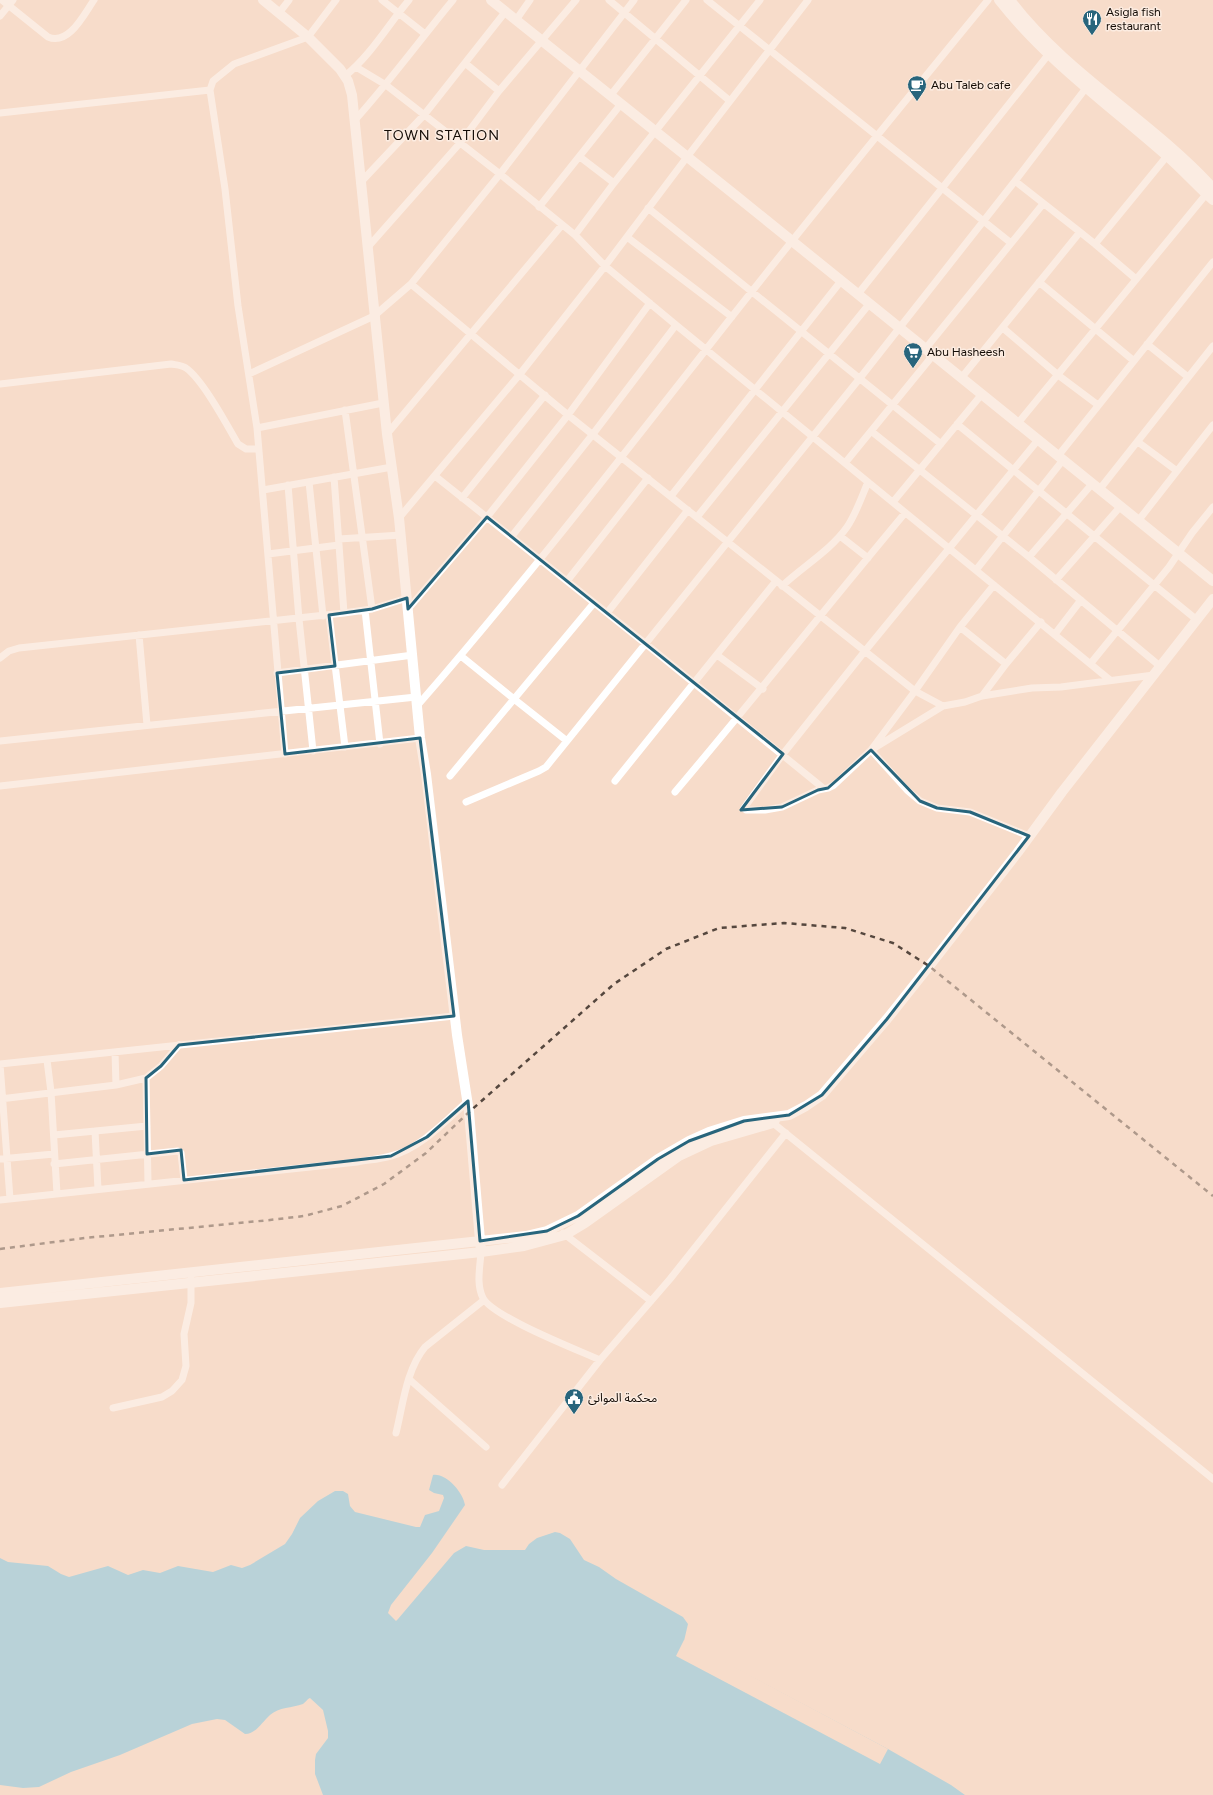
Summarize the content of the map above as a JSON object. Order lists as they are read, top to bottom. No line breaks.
{"districts":["TOWN STATION"],"places":{"restaurant":["Asigla fish restaurant"],"cafe":["Abu Taleb cafe"],"supermarket":["Abu Hasheesh"],"public building":["محكمة الموانئ"]}}
